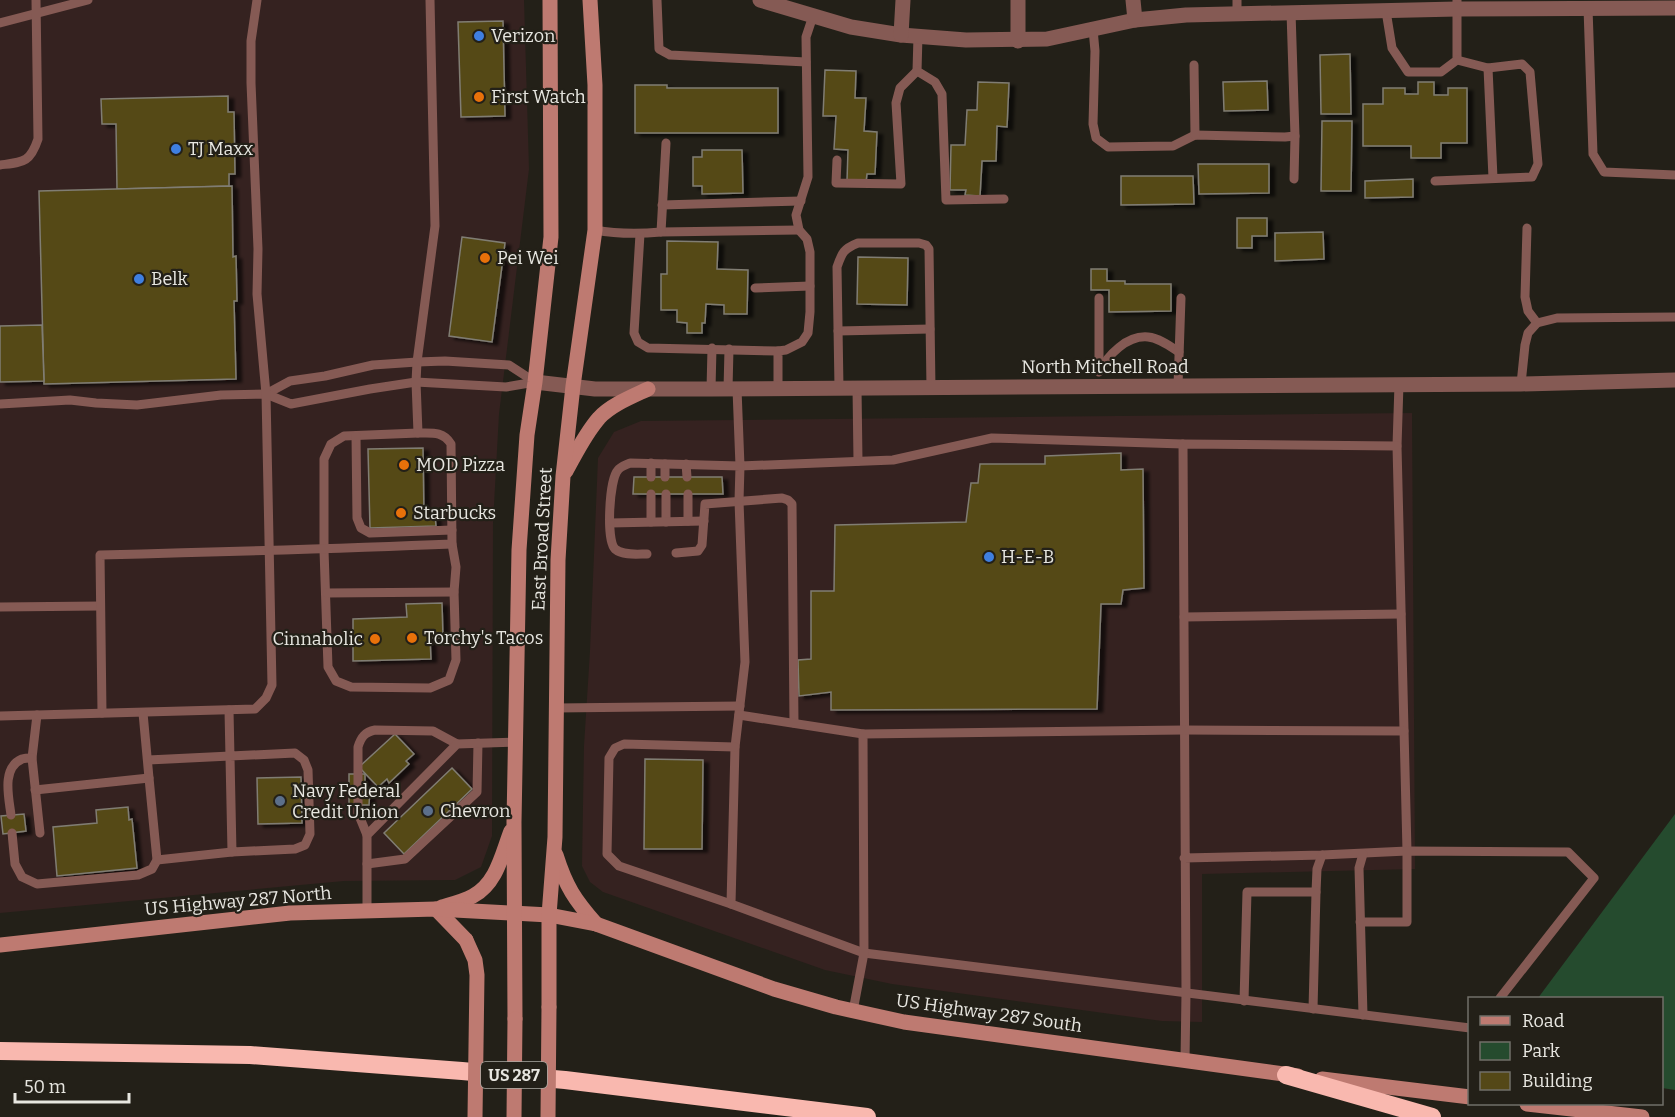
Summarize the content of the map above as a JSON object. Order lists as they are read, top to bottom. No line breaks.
{"streets":{"highway":["US 287"],"main road":["East Broad Street","US Highway 287 North","US Highway 287 South"],"street":["North Mitchell Road"]},"crossings":[["North Mitchell Road","East Broad Street"],["East Broad Street","US Highway 287 North"],["East Broad Street","US Highway 287 South"],["US Highway 287 North","US Highway 287 South"]],"places":["Verizon","First Watch","TJ Maxx","Pei Wei","Belk","MOD Pizza","Starbucks","H-E-B","Torchy's Tacos","Cinnaholic","Navy Federal Credit Union","Chevron"],"legend":["Road","Park","Building"],"scale_bar":"50 m"}
